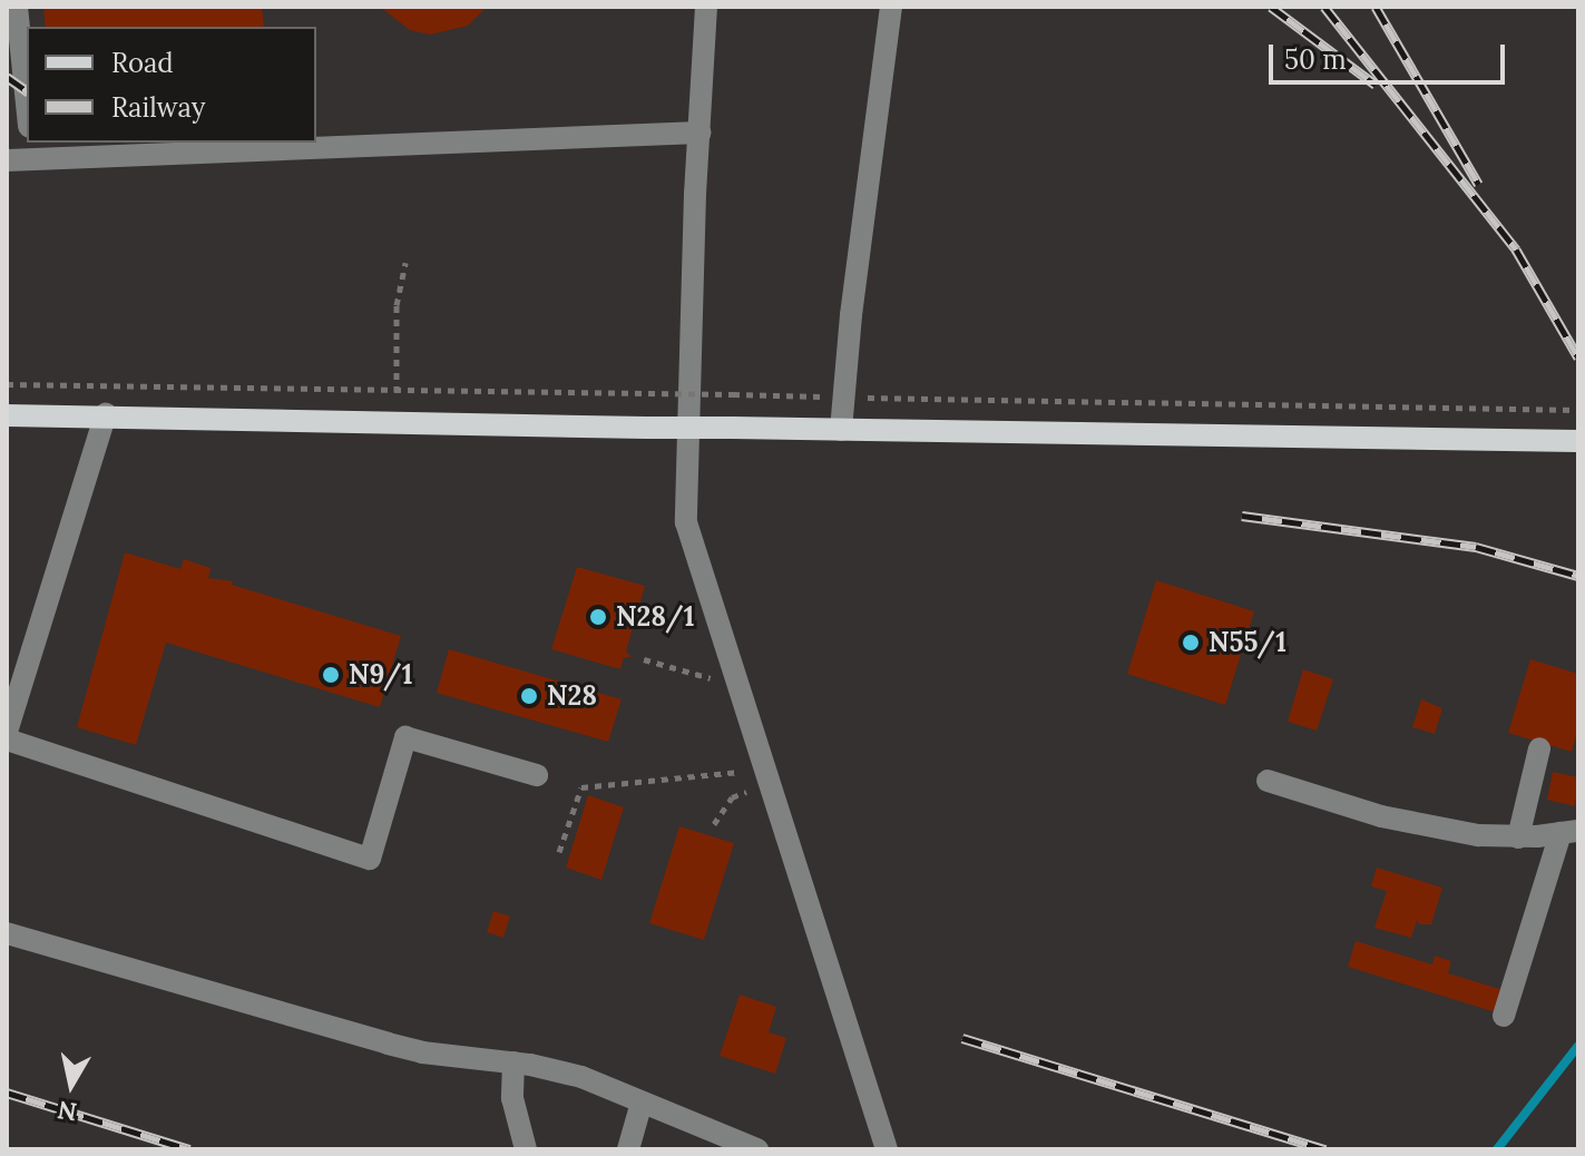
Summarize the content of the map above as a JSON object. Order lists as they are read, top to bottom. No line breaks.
{"places":["N28/1","N55/1","N9/1","N28"],"legend":["Road","Railway"],"scale_bar":"50 m","north":"bottom"}
